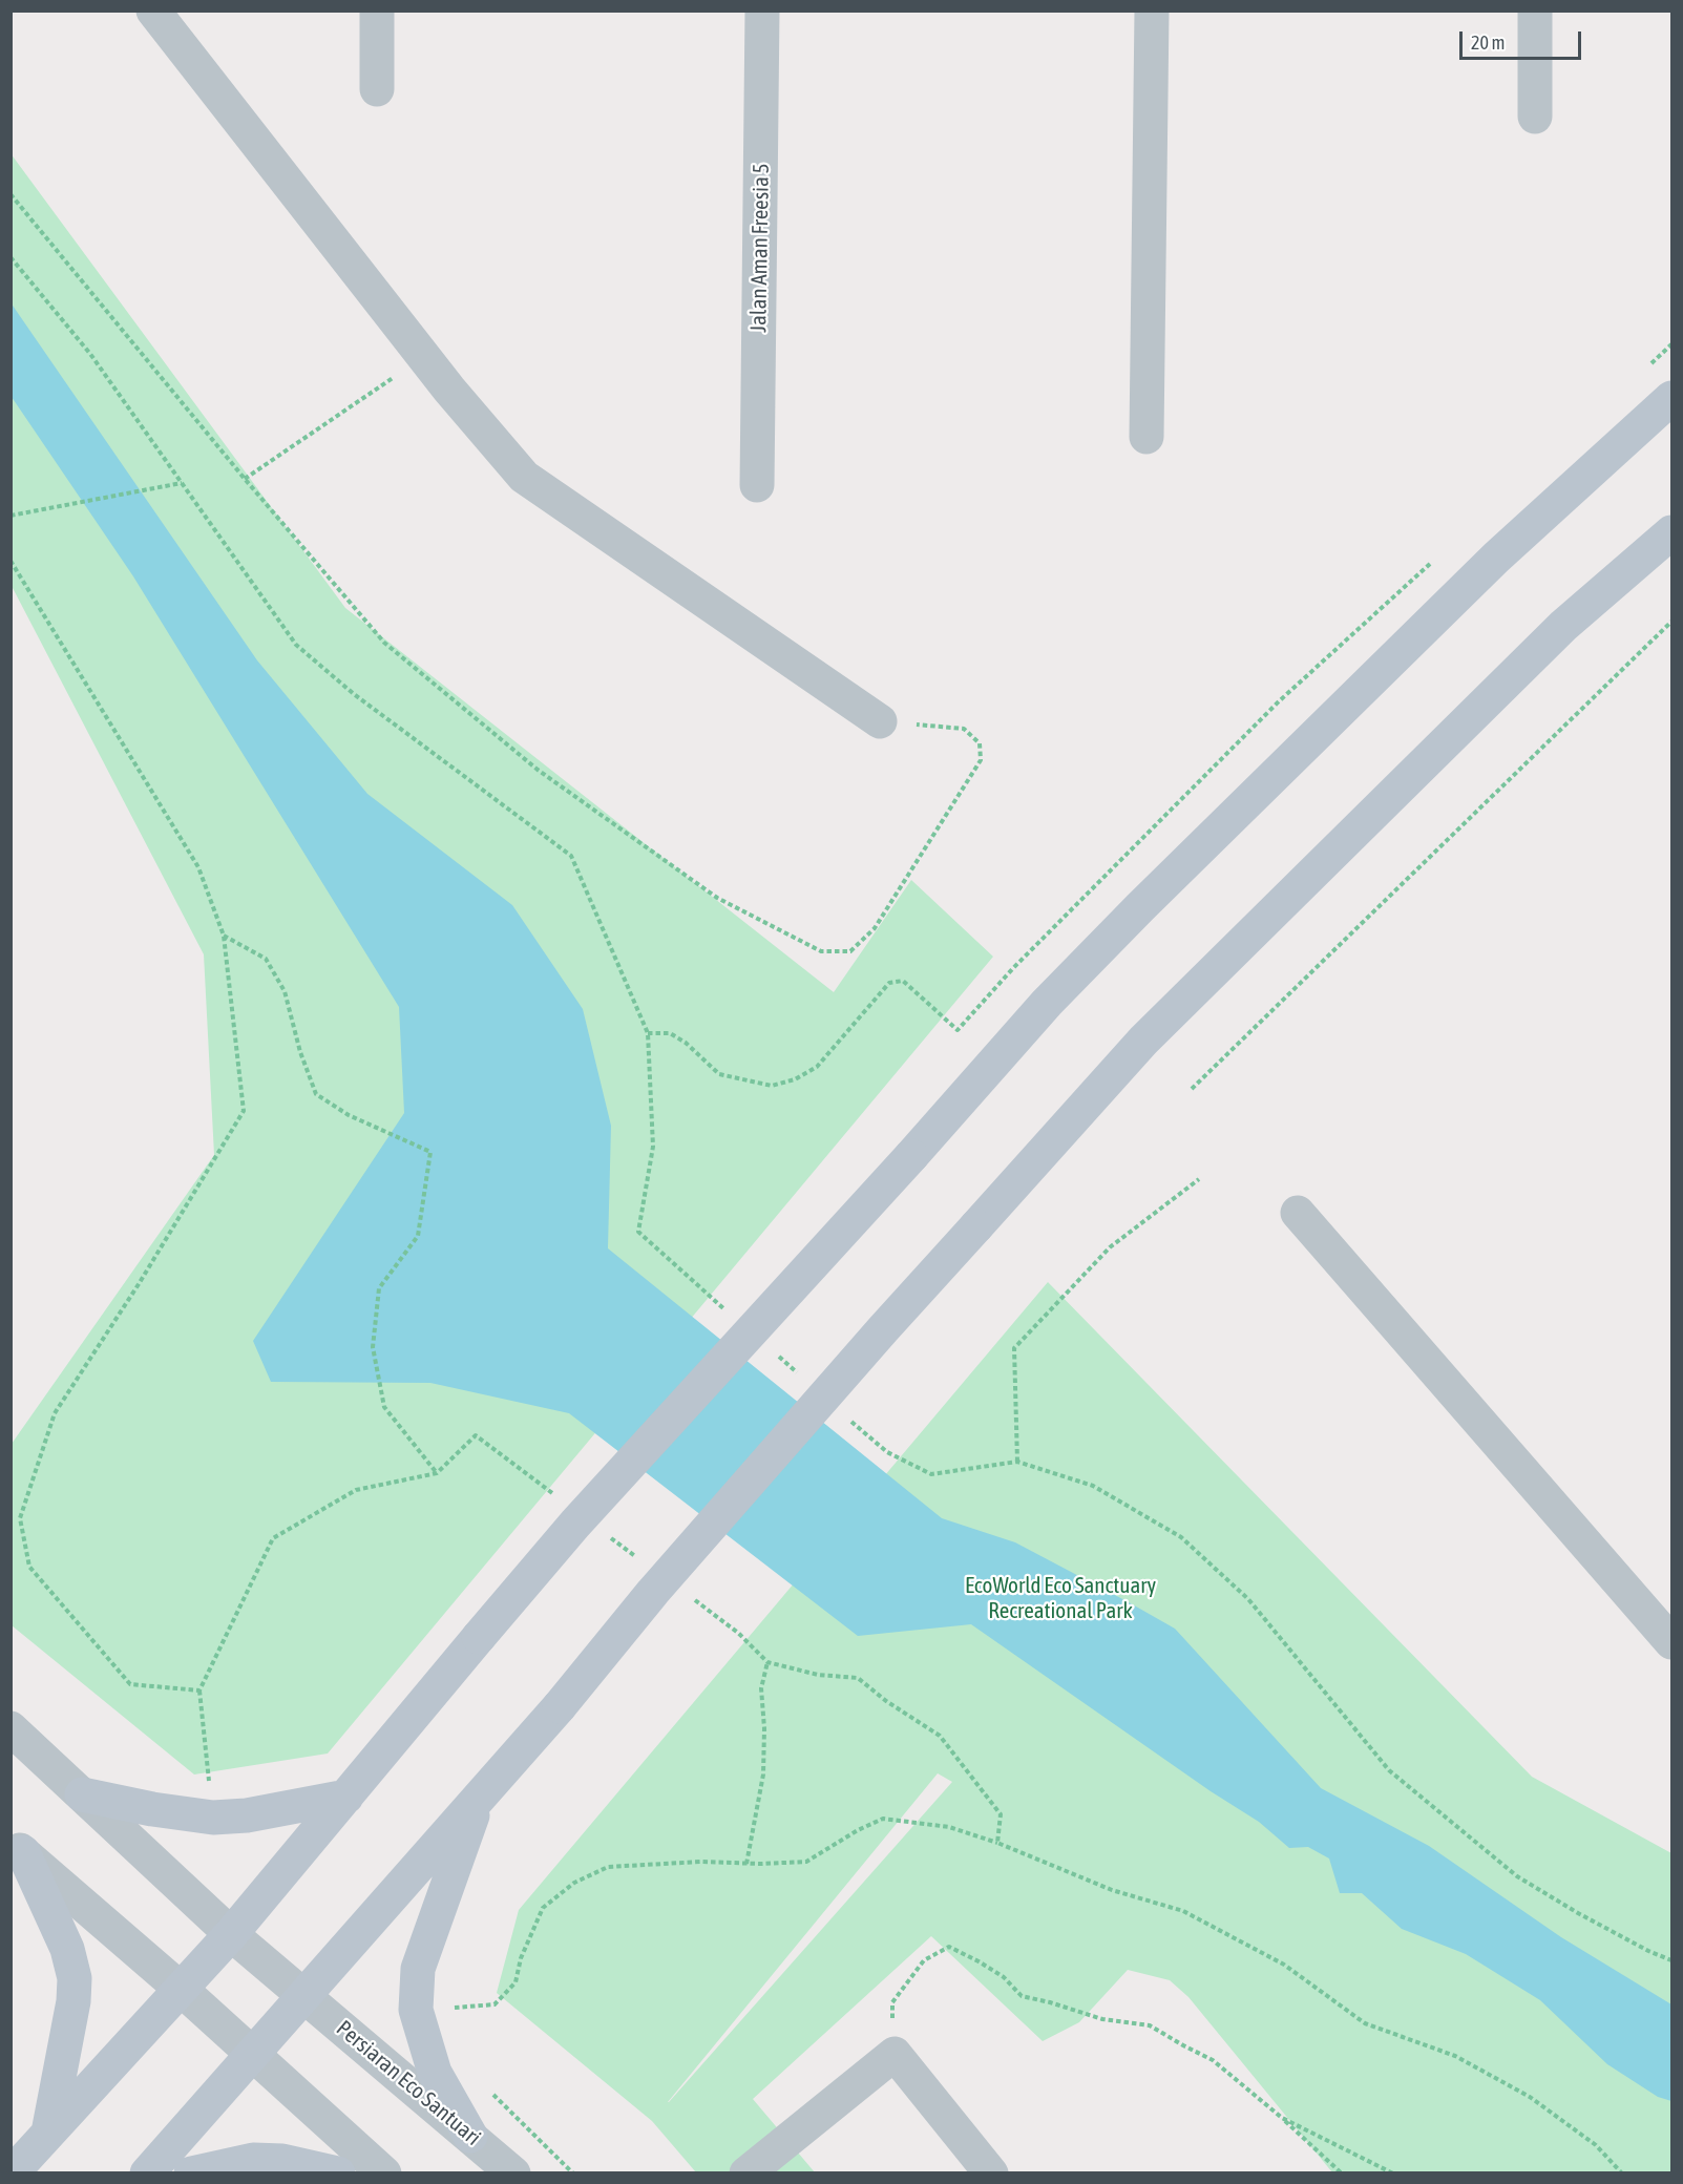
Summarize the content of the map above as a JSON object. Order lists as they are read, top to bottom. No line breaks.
{"streets":{"street":["Jalan Aman Freesia 5","Persiaran Eco Santuari"]},"parks":["EcoWorld Eco Sanctuary Recreational Park"],"scale_bar":"20 m"}
